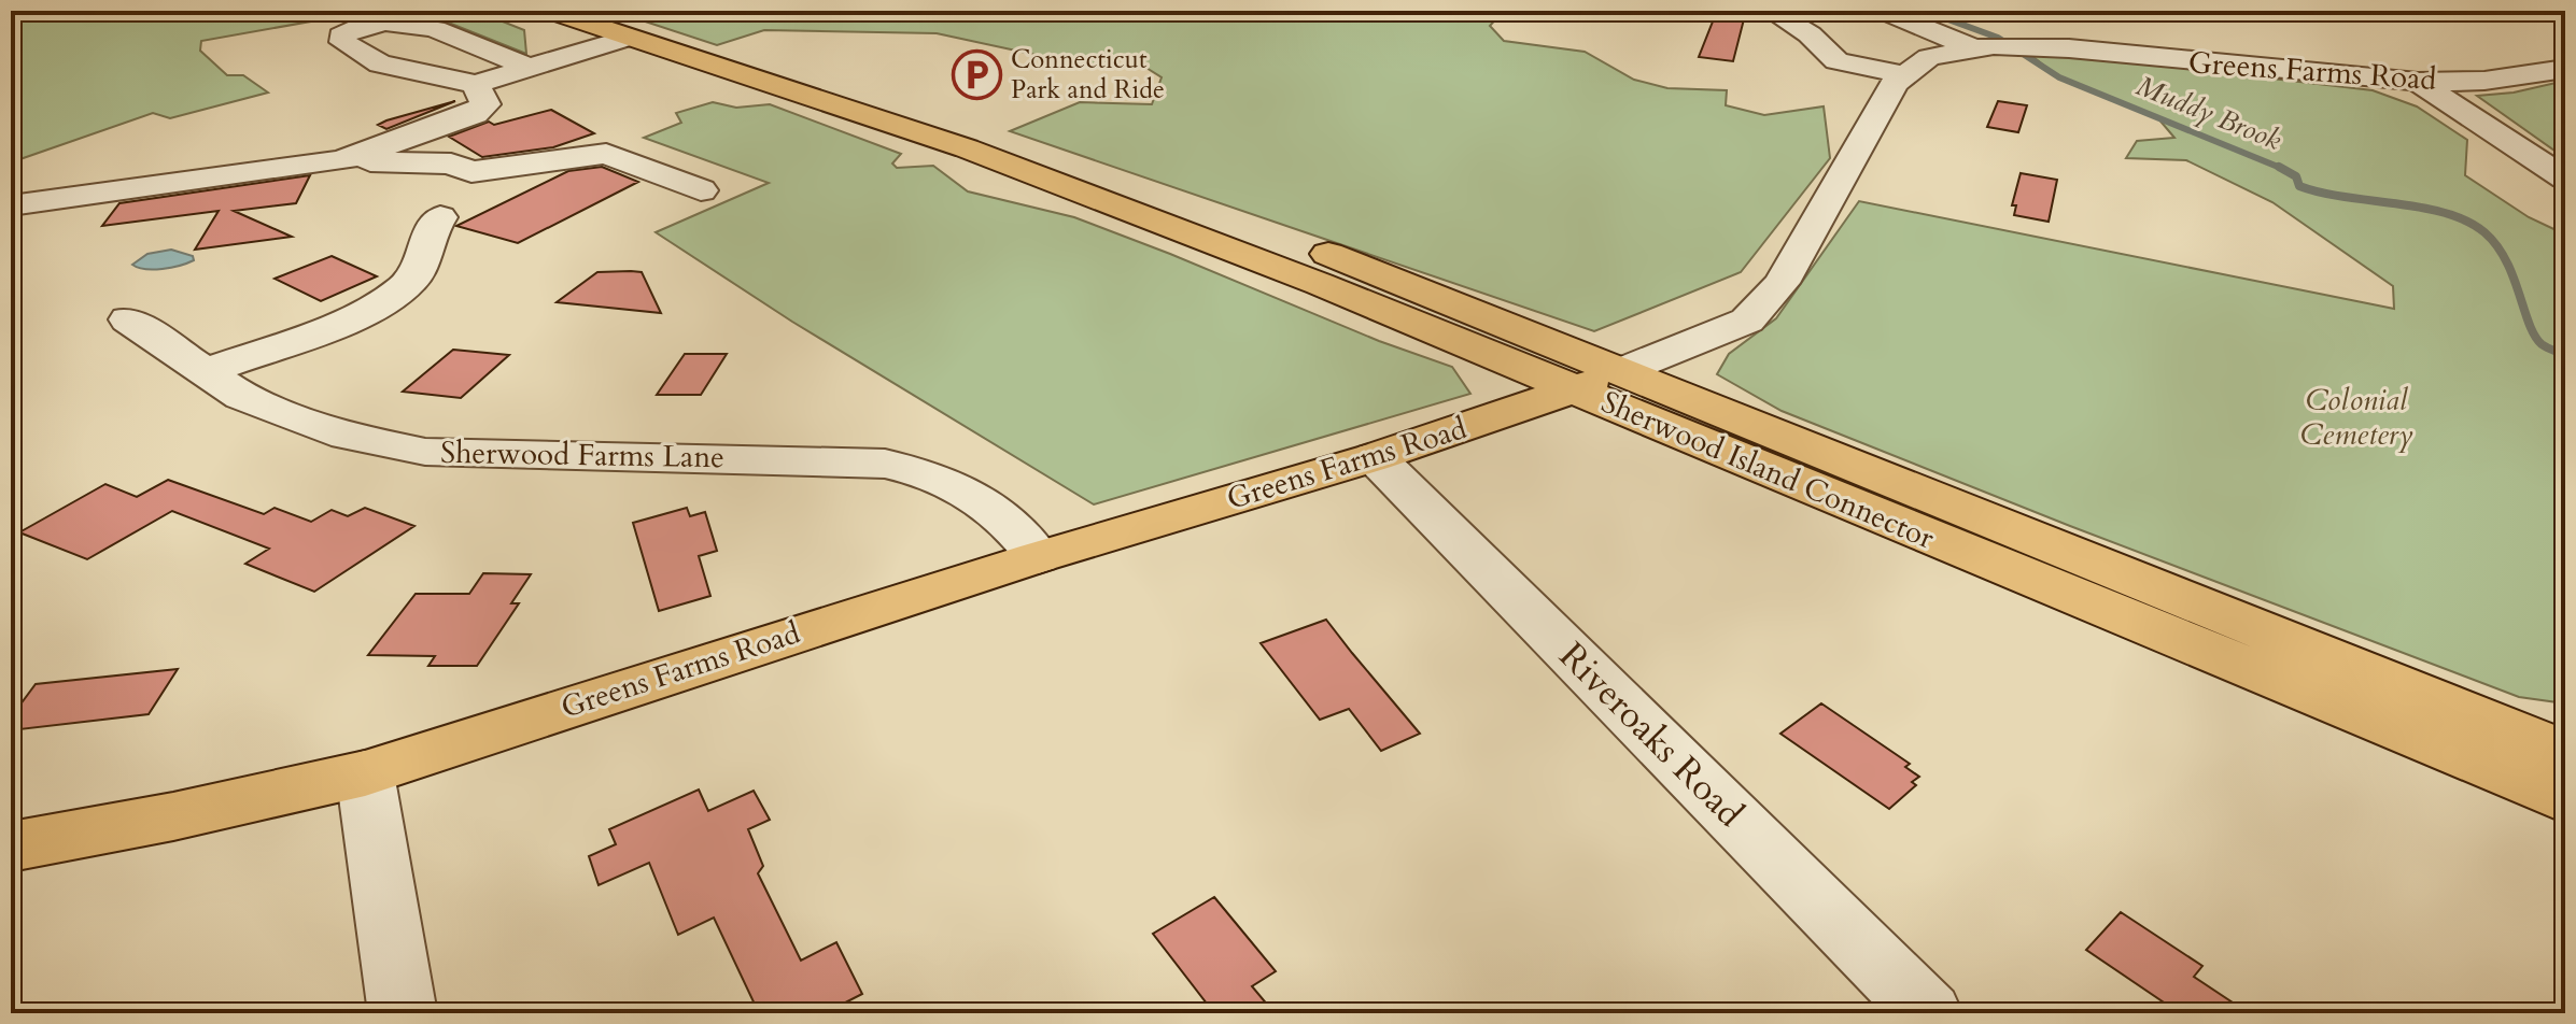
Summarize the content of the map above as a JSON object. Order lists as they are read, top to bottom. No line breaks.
{"streets":{"main road":["Greens Farms Road","Sherwood Island Connector"],"street":["Sherwood Farms Lane","Riveroaks Road"]},"crossings":[["Greens Farms Road","Sherwood Farms Lane"],["Greens Farms Road","Sherwood Island Connector"],["Greens Farms Road","Riveroaks Road"]],"water":["Muddy Brook"],"parks":["Colonial Cemetery"],"places":{"parking":["Connecticut Park and Ride"]}}
